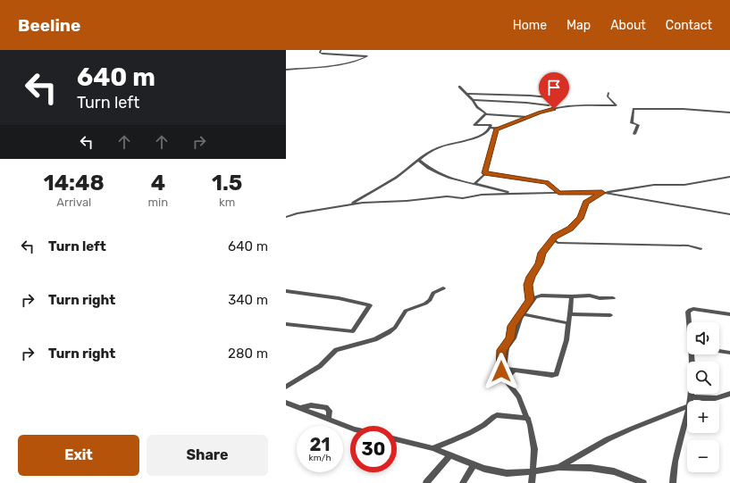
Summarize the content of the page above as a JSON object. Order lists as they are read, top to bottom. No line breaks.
{"page":{"header":"Beeline","nav":["Home","Map","About","Contact"],"turn":["640 m","Turn left"],"eta":["14:48","Arrival","4","min","1.5","km"],"list":[{"name":"Turn left","value":"640 m"},{"name":"Turn right","value":"340 m"},{"name":"Turn right","value":"280 m"}],"map_buttons":["+","−"],"speed":"21 km/h","limit":"30","buttons":["Exit","Share"]}}
